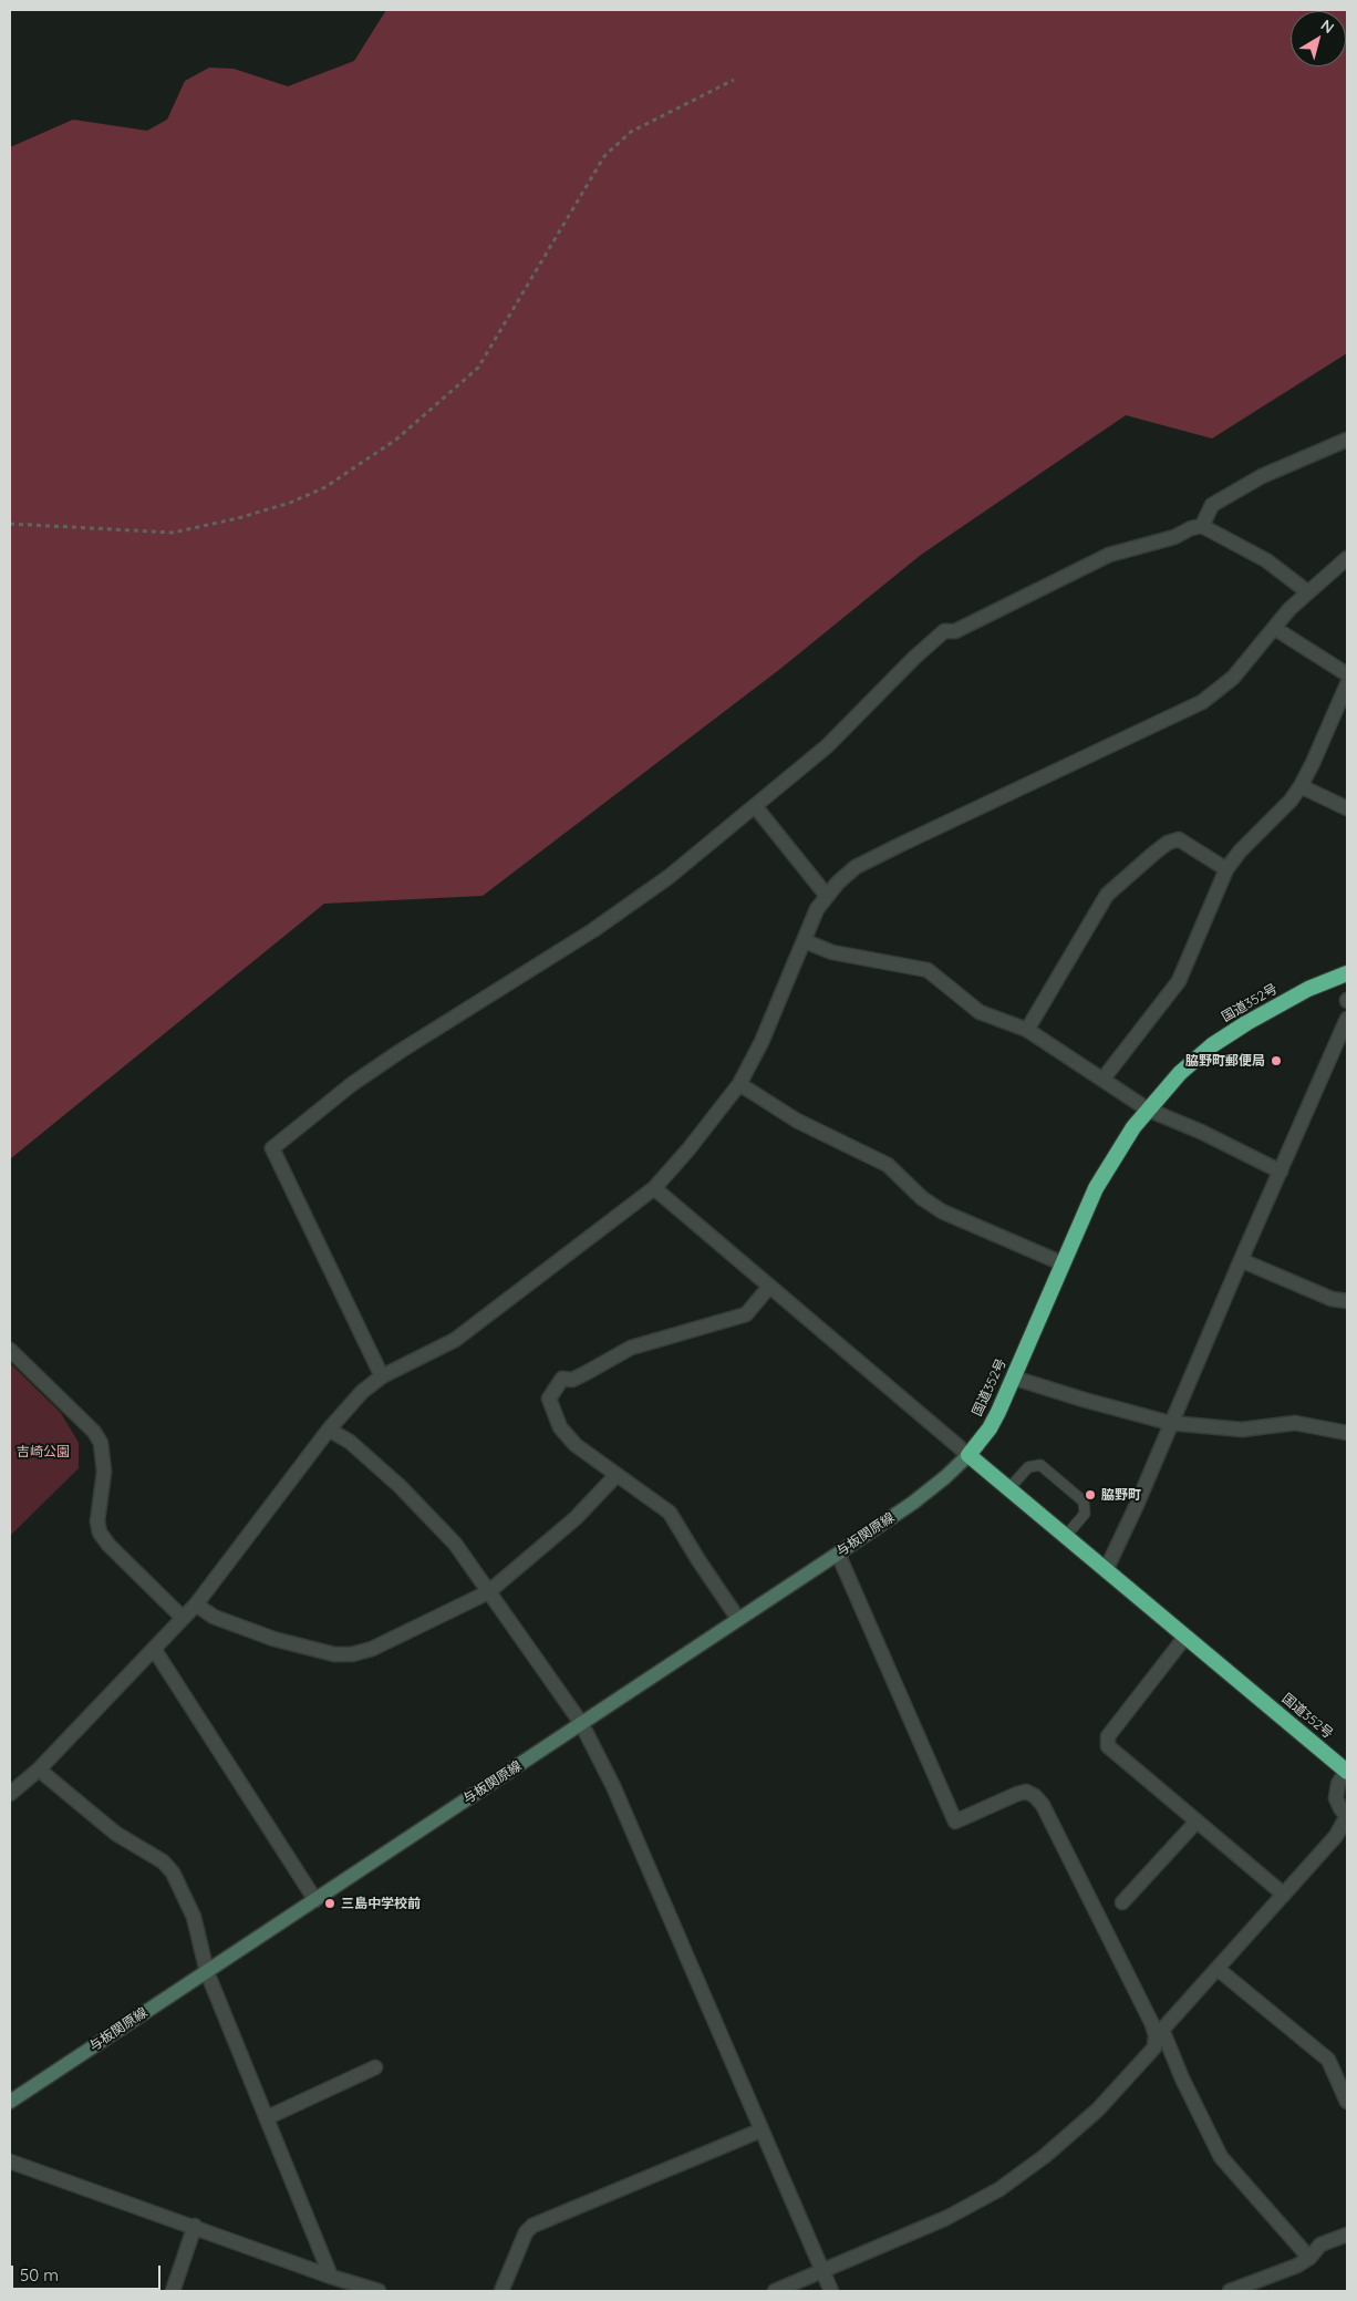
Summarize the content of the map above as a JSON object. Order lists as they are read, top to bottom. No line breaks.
{"streets":{"highway":["国道352号"],"main road":["与板関原線"]},"crossings":[["国道352号","与板関原線"]],"parks":["吉崎公園"],"places":["脇野町郵便局","脇野町","三島中学校前"],"scale_bar":"50 m","north":"top right"}
